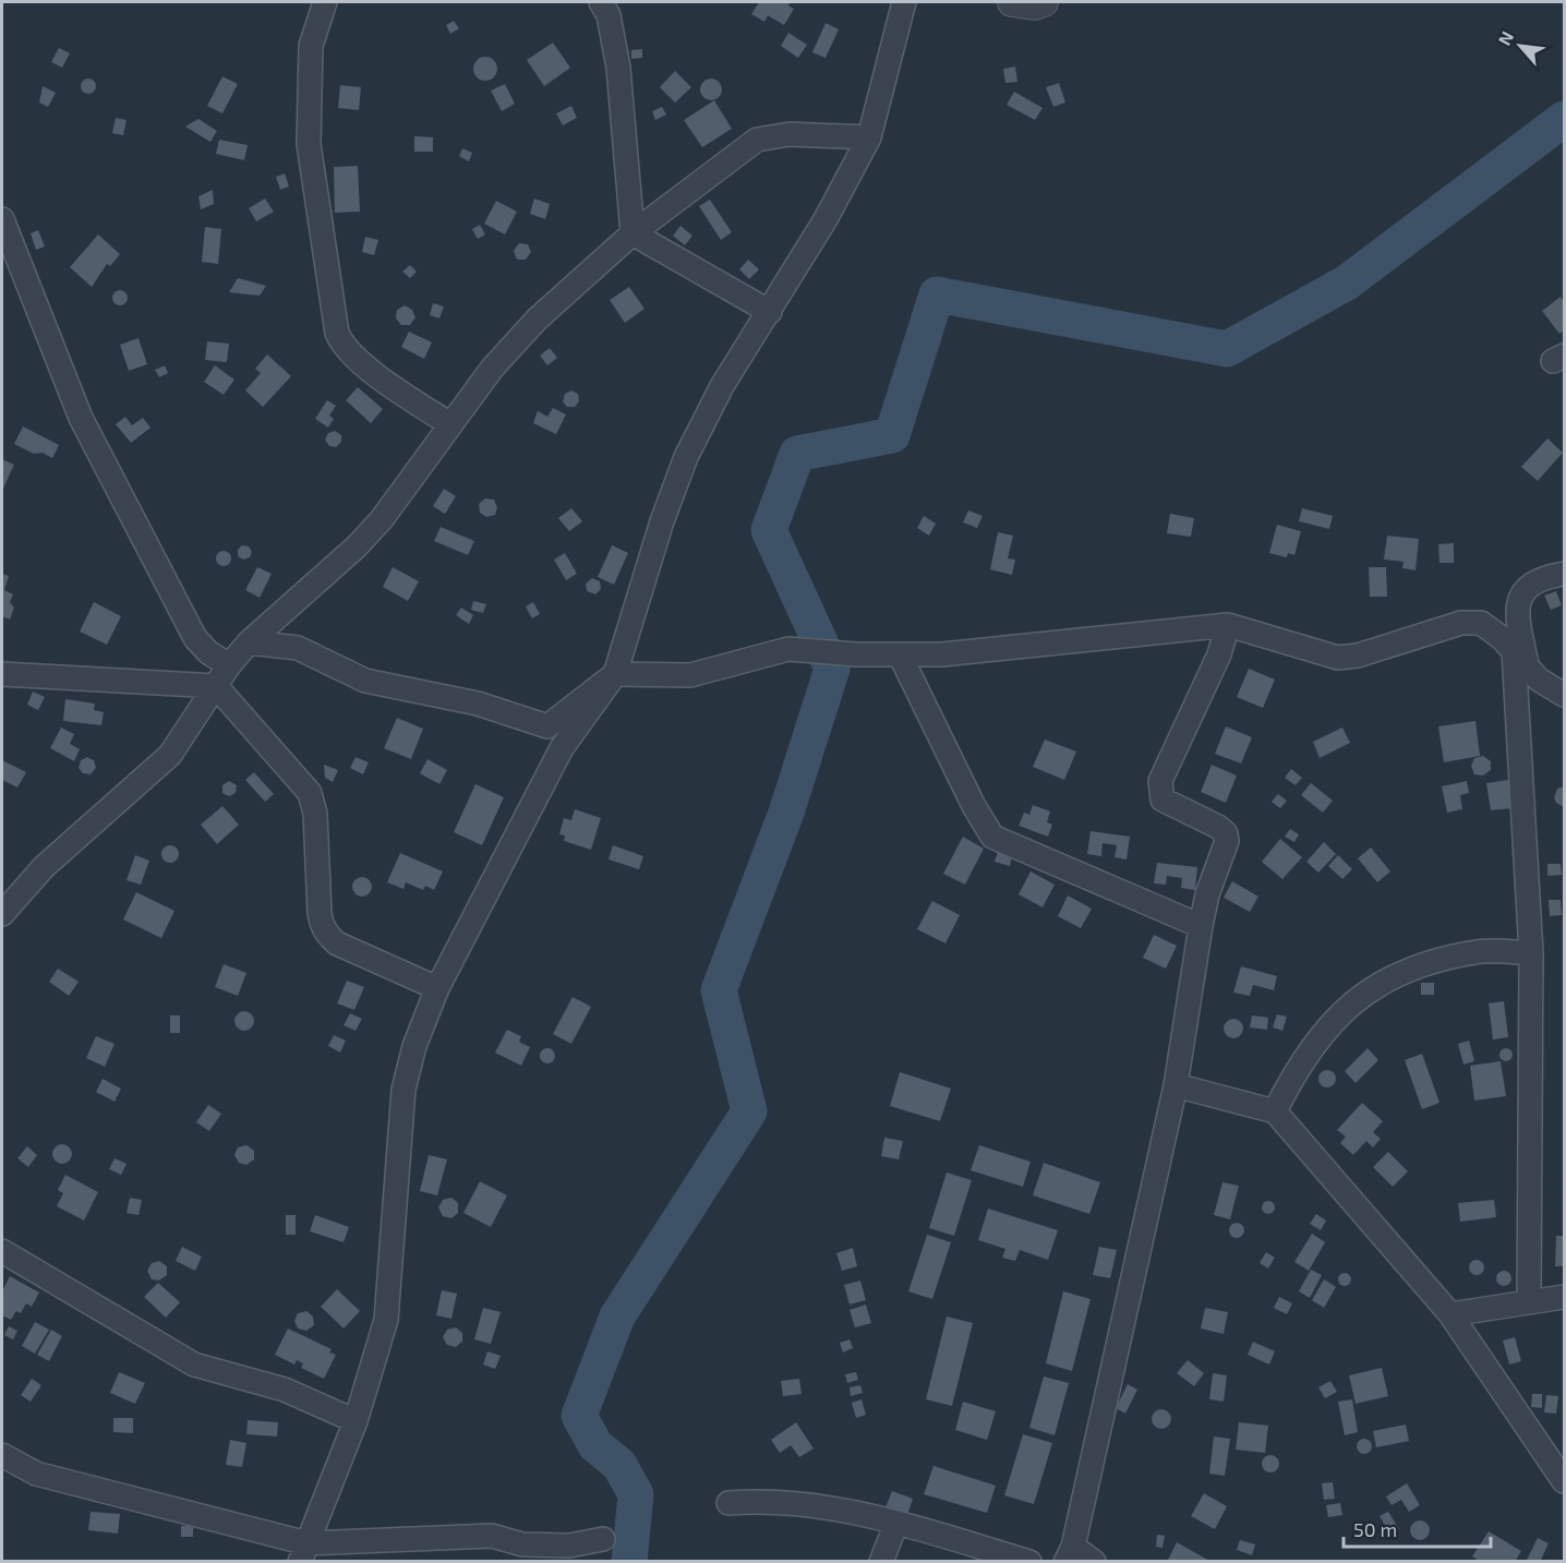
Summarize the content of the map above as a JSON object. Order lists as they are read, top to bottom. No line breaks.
{"scale_bar":"50 m","north":"top left"}
